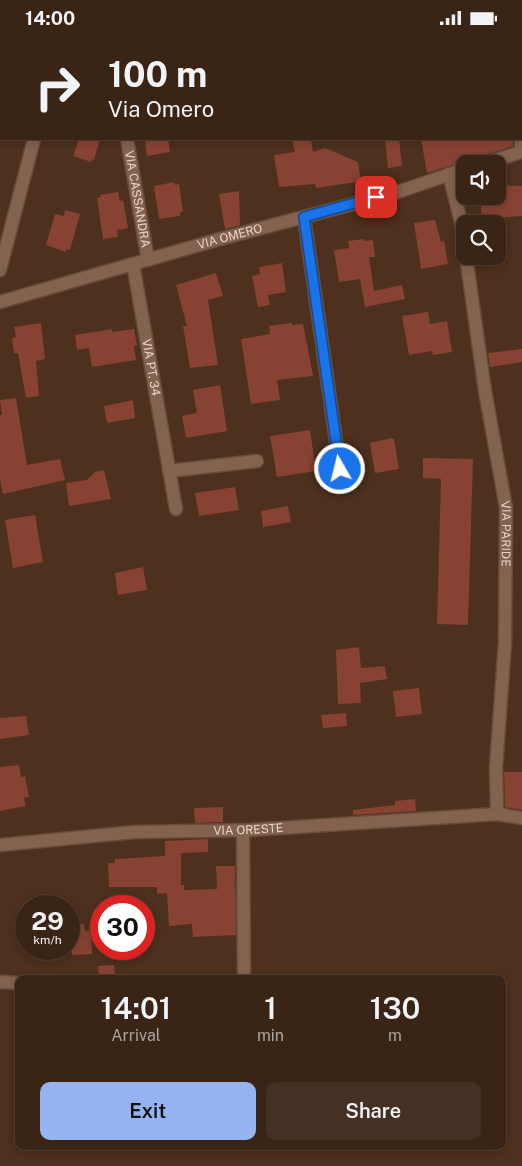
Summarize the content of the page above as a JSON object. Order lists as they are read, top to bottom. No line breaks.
{"streets":{"street":["VIA CASSANDRA","VIA OMERO","VIA PT. 34","VIA PARIDE","VIA ORESTE"]},"crossings":[["VIA CASSANDRA","VIA OMERO"],["VIA OMERO","VIA PT. 34"],["VIA PARIDE","VIA ORESTE"]],"page":{"status":"14:00","turn":["100 m","Via Omero"],"speed":"29 km/h","limit":"30","eta":["14:01","Arrival","1","min","130","m"],"buttons":["Exit","Share"]}}
